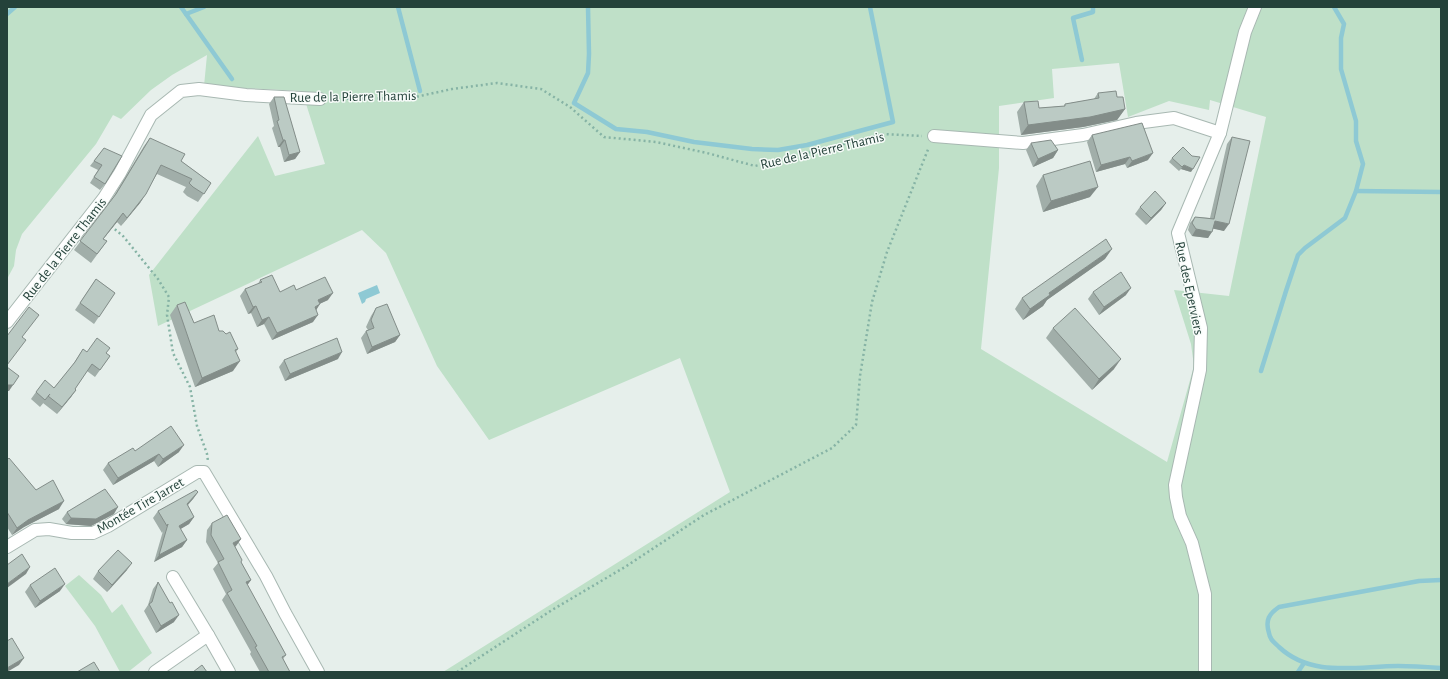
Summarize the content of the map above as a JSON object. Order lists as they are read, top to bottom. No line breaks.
{"streets":{"street":["Rue de la Pierre Thamis","Rue des Eperviers","Montée Tire Jarret"]}}
